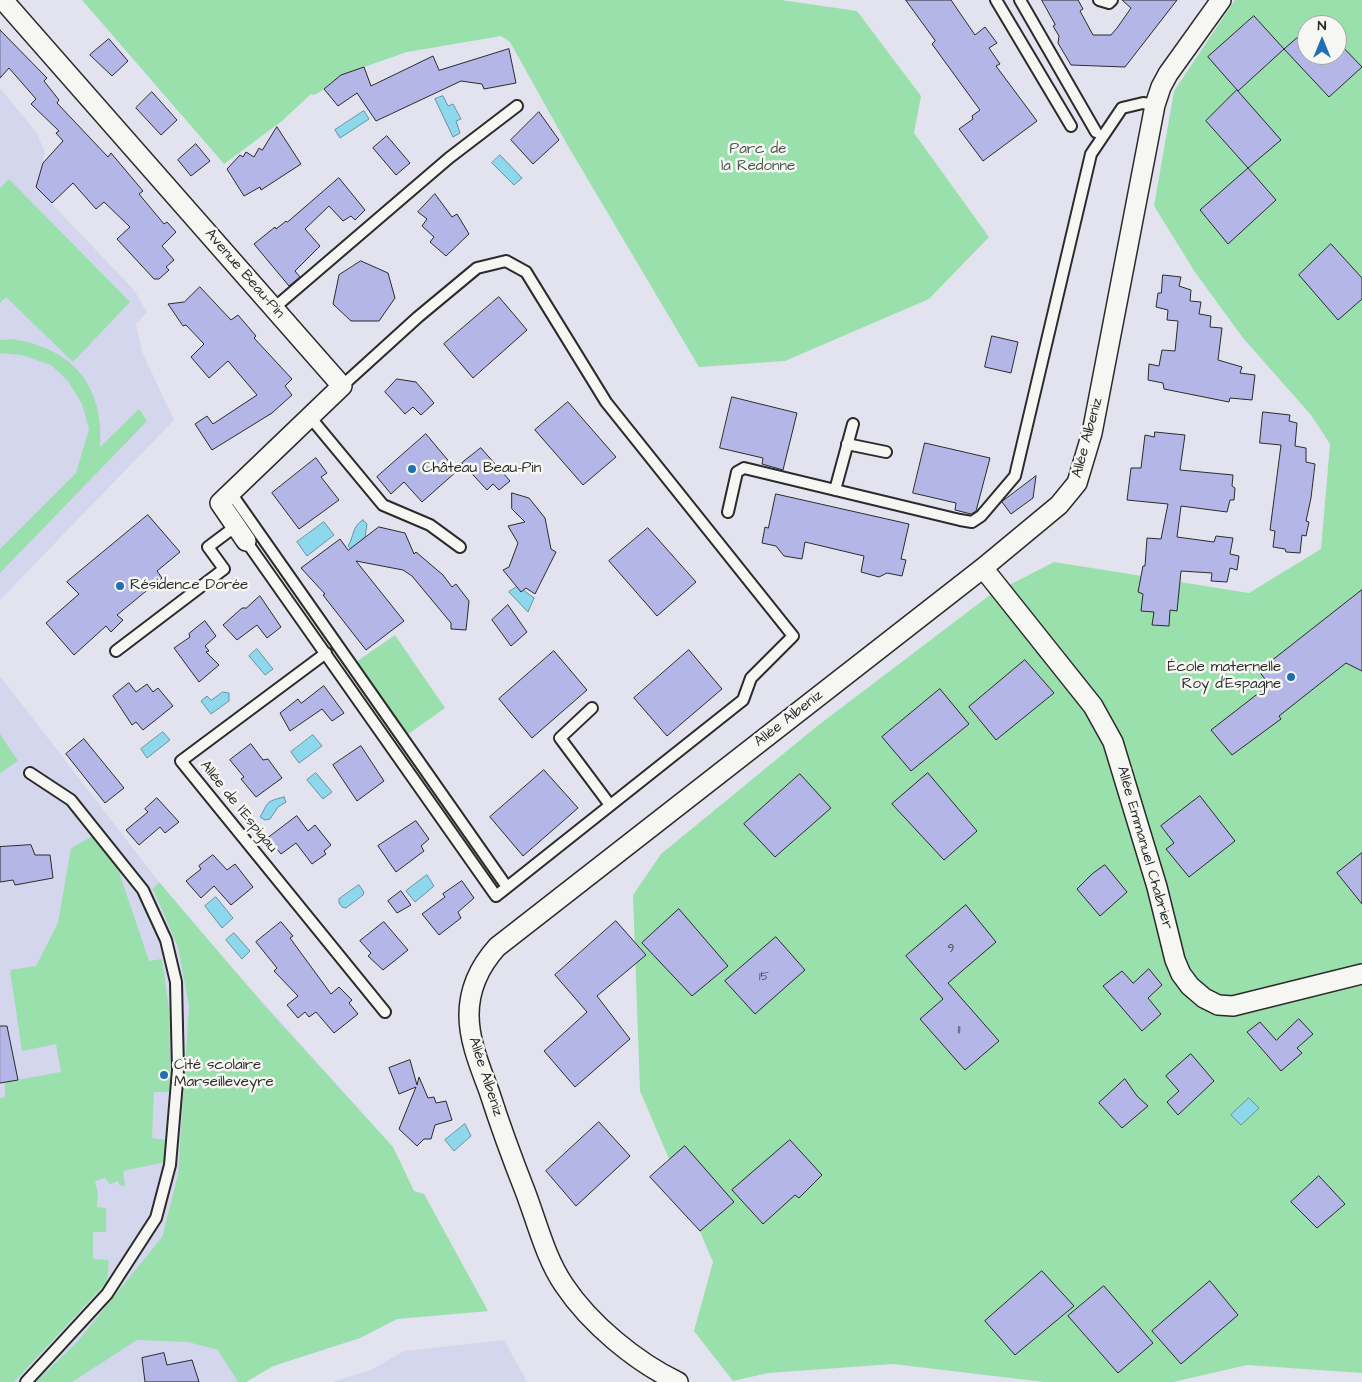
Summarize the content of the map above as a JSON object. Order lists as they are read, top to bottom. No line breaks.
{"streets":{"street":["Avenue Beau-Pin","Allée Albeniz","Allée Emmanuel Chabrier"],"lane":["Allée de l'Espigau"]},"crossings":[["Allée Albeniz","Allée Emmanuel Chabrier"]],"parks":["Parc de la Redonne"],"places":["Château Beau-Pin","Résidence Dorée","École maternelle Roy d'Espagne","Cité scolaire Marseilleveyre"],"house_numbers":["9","15","11"],"north":"top"}
